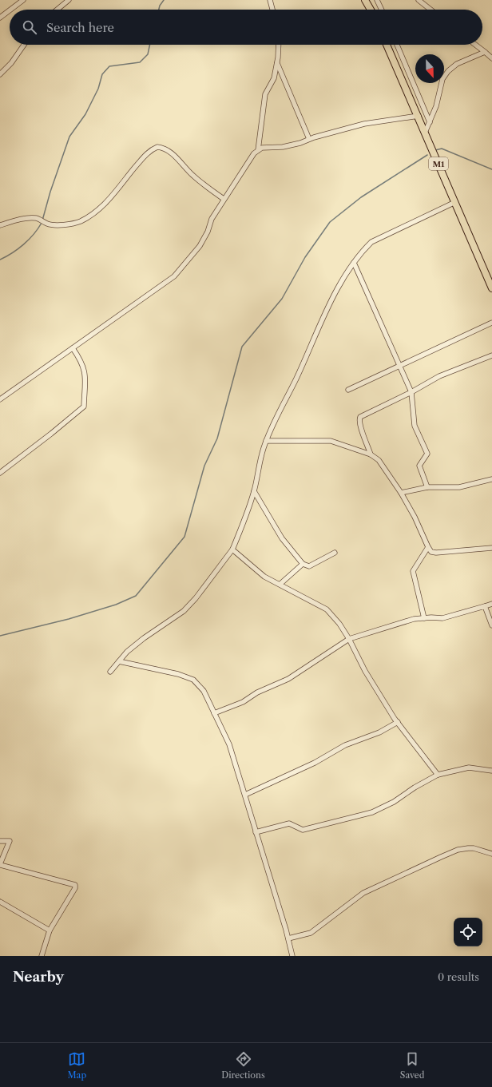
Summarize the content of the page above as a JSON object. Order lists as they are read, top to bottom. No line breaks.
{"streets":{"highway":["M1"]},"north":"bottom","page":{"search":"Search here","heading":["Nearby","0 results"],"nav":["Map","Directions","Saved"]}}
